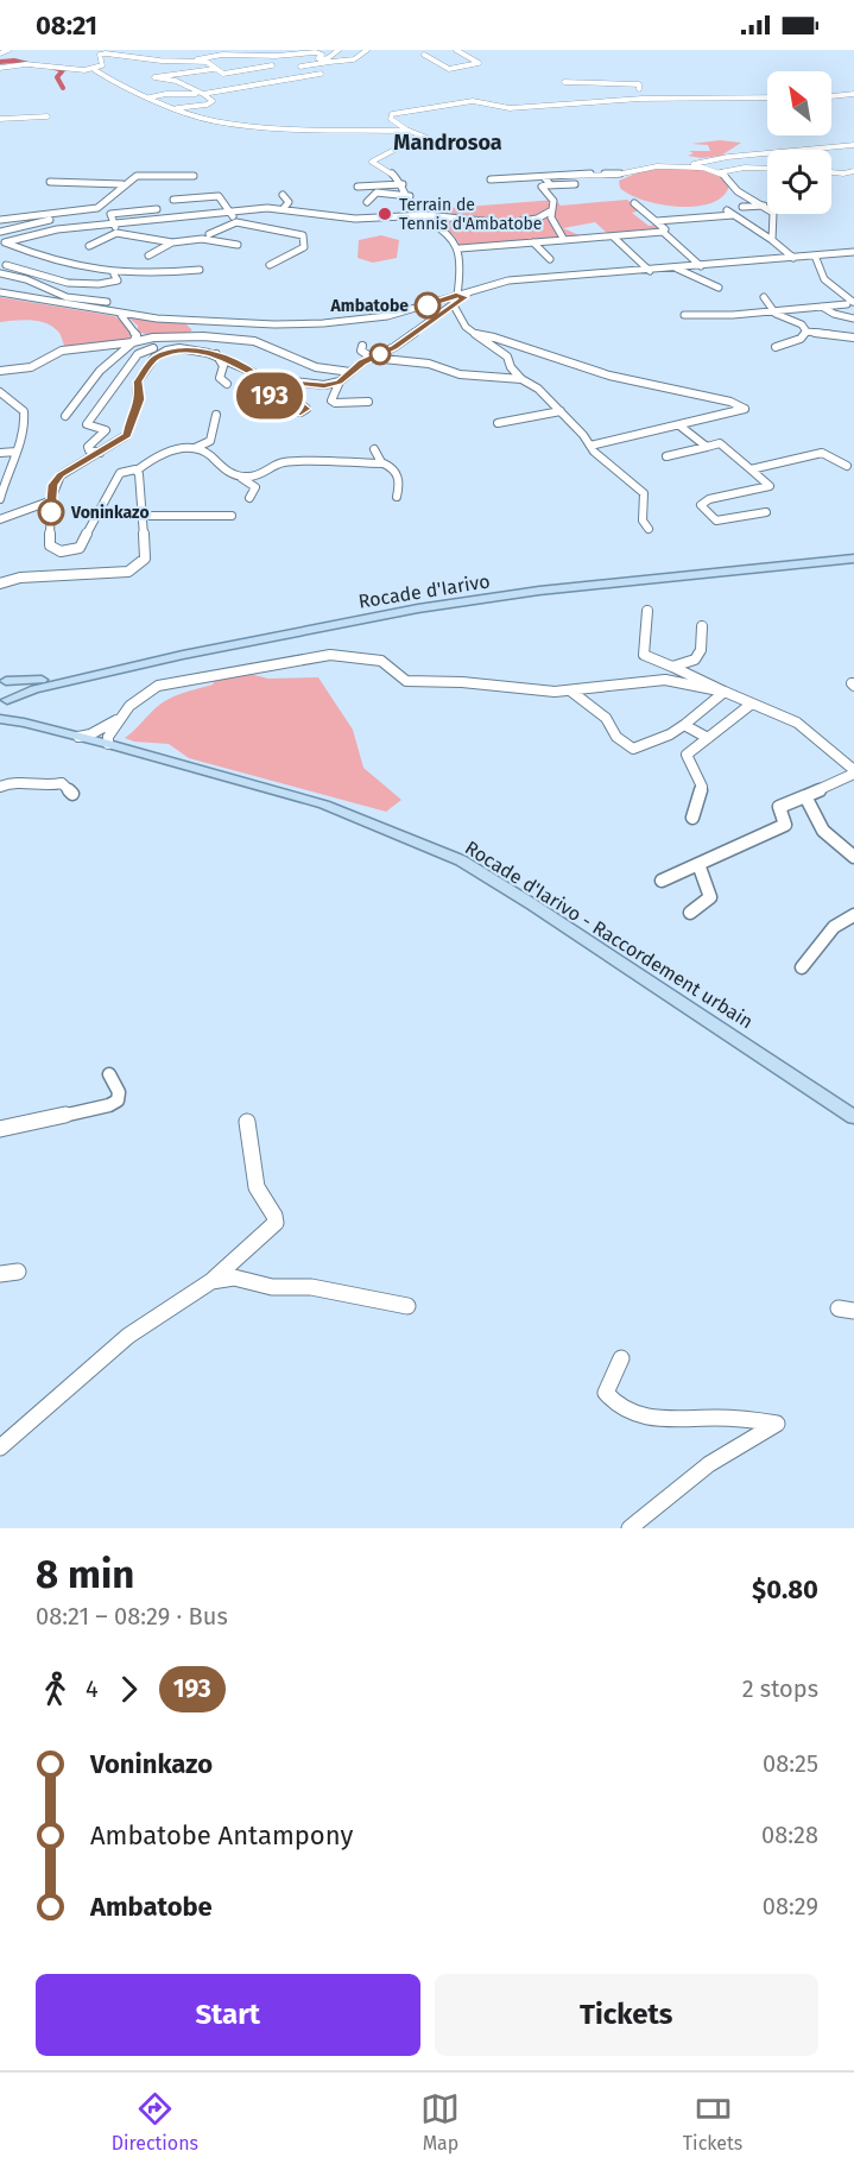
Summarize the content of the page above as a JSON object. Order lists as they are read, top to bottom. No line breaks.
{"streets":{"main road":["Rocade d'Iarivo","Rocade d'Iarivo - Raccordement urbain"]},"districts":["Mandrosoa"],"places":["Terrain de Tennis d'Ambatobe","Ambatobe","Voninkazo"],"lines":["bus line 193"],"north":"top left","page":{"status":"08:21","on_map":"193","heading":["8 min","08:21 – 08:29 · Bus","$0.80"],"legs":["4","193","2 stops"],"list":[{"name":"Voninkazo","value":"08:25"},{"name":"Ambatobe Antampony","value":"08:28"},{"name":"Ambatobe","value":"08:29"}],"buttons":["Start","Tickets"],"tabs":["Directions","Map","Tickets"]}}
